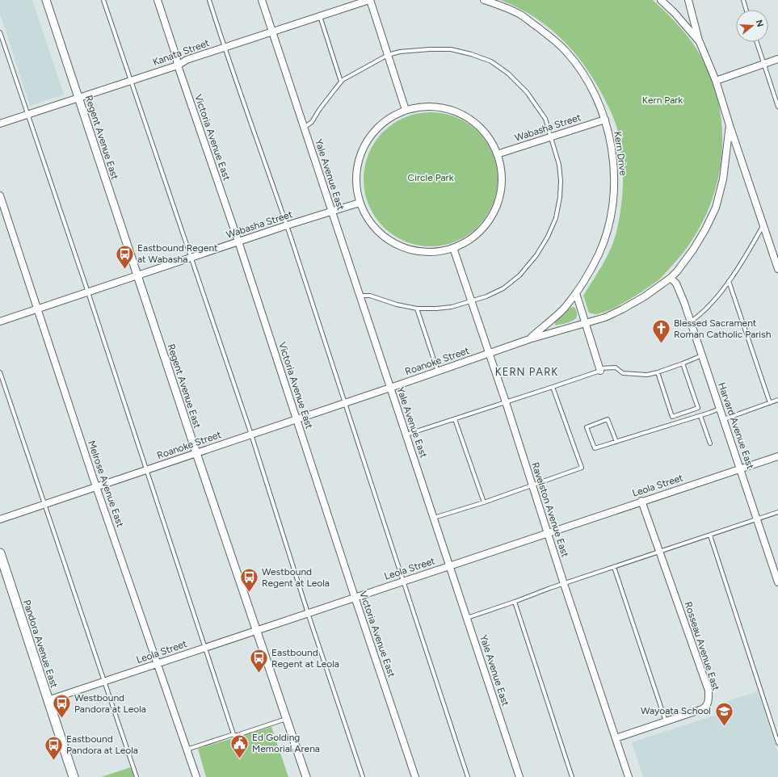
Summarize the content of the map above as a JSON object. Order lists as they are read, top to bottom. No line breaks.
{"streets":{"main road":["Pandora Avenue East"],"street":["Kanata Street","Wabasha Street","Regent Avenue East","Victoria Avenue East","Kern Drive","Yale Avenue East","Roanoke Street","Harvard Avenue East","Melrose Avenue East","Leola Street","Ravelston Avenue East","Rosseau Avenue East"]},"crossings":[["Kanata Street","Regent Avenue East"],["Kanata Street","Victoria Avenue East"],["Kanata Street","Yale Avenue East"],["Wabasha Street","Regent Avenue East"],["Wabasha Street","Victoria Avenue East"],["Wabasha Street","Kern Drive"],["Wabasha Street","Yale Avenue East"],["Wabasha Street","Melrose Avenue East"],["Regent Avenue East","Roanoke Street"],["Regent Avenue East","Leola Street"],["Victoria Avenue East","Roanoke Street"],["Victoria Avenue East","Leola Street"],["Kern Drive","Roanoke Street"],["Yale Avenue East","Roanoke Street"],["Yale Avenue East","Leola Street"],["Roanoke Street","Harvard Avenue East"],["Roanoke Street","Melrose Avenue East"],["Roanoke Street","Ravelston Avenue East"],["Harvard Avenue East","Leola Street"],["Melrose Avenue East","Leola Street"],["Leola Street","Ravelston Avenue East"],["Leola Street","Pandora Avenue East"],["Leola Street","Rosseau Avenue East"],["Ravelston Avenue East","Rosseau Avenue East"]],"districts":["KERN PARK"],"parks":["Kern Park","Circle Park"],"places":{"bus stop":["Eastbound Regent at Wabasha","Westbound Regent at Leola","Eastbound Regent at Leola","Westbound Pandora at Leola","Eastbound Pandora at Leola"],"church":["Blessed Sacrament Roman Catholic Parish"],"school or university":["Wayoata School"],"public building":["Ed Golding Memorial Arena"]},"north":"right"}
